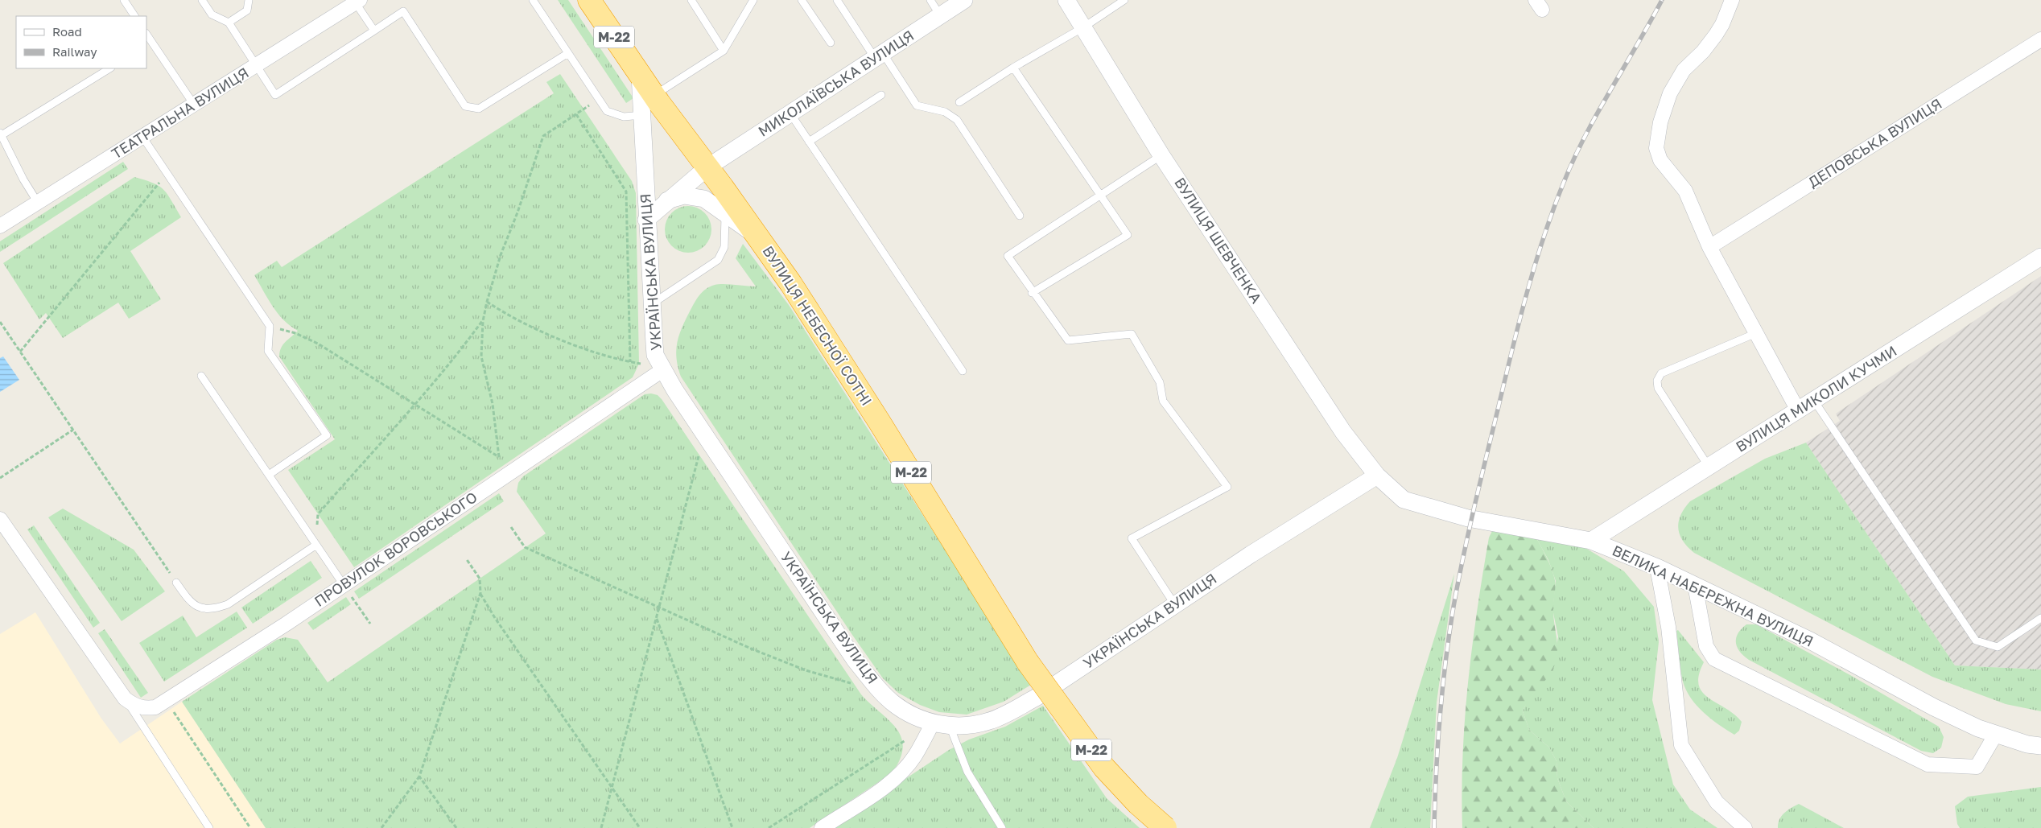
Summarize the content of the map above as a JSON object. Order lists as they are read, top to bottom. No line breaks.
{"streets":{"highway":["М-22","ВУЛИЦЯ НЕБЕСНОЇ СОТНІ"],"street":["МИКОЛАЇВСЬКА ВУЛИЦЯ","ТЕАТРАЛЬНА ВУЛИЦЯ","ДЕПОВСЬКА ВУЛИЦЯ","ВУЛИЦЯ ШЕВЧЕНКА","УКРАЇНСЬКА ВУЛИЦЯ","ВУЛИЦЯ МИКОЛИ КУЧМИ","ПРОВУЛОК ВОРОВСЬКОГО","ВЕЛИКА НАБЕРЕЖНА ВУЛИЦЯ"]},"crossings":[["МИКОЛАЇВСЬКА ВУЛИЦЯ","УКРАЇНСЬКА ВУЛИЦЯ"],["МИКОЛАЇВСЬКА ВУЛИЦЯ","ВУЛИЦЯ НЕБЕСНОЇ СОТНІ"],["ВУЛИЦЯ ШЕВЧЕНКА","УКРАЇНСЬКА ВУЛИЦЯ"],["ВУЛИЦЯ ШЕВЧЕНКА","ВЕЛИКА НАБЕРЕЖНА ВУЛИЦЯ"],["УКРАЇНСЬКА ВУЛИЦЯ","ВУЛИЦЯ НЕБЕСНОЇ СОТНІ"],["УКРАЇНСЬКА ВУЛИЦЯ","ПРОВУЛОК ВОРОВСЬКОГО"],["УКРАЇНСЬКА ВУЛИЦЯ","ВЕЛИКА НАБЕРЕЖНА ВУЛИЦЯ"],["ВУЛИЦЯ МИКОЛИ КУЧМИ","ВЕЛИКА НАБЕРЕЖНА ВУЛИЦЯ"]],"legend":["Road","Railway"]}
